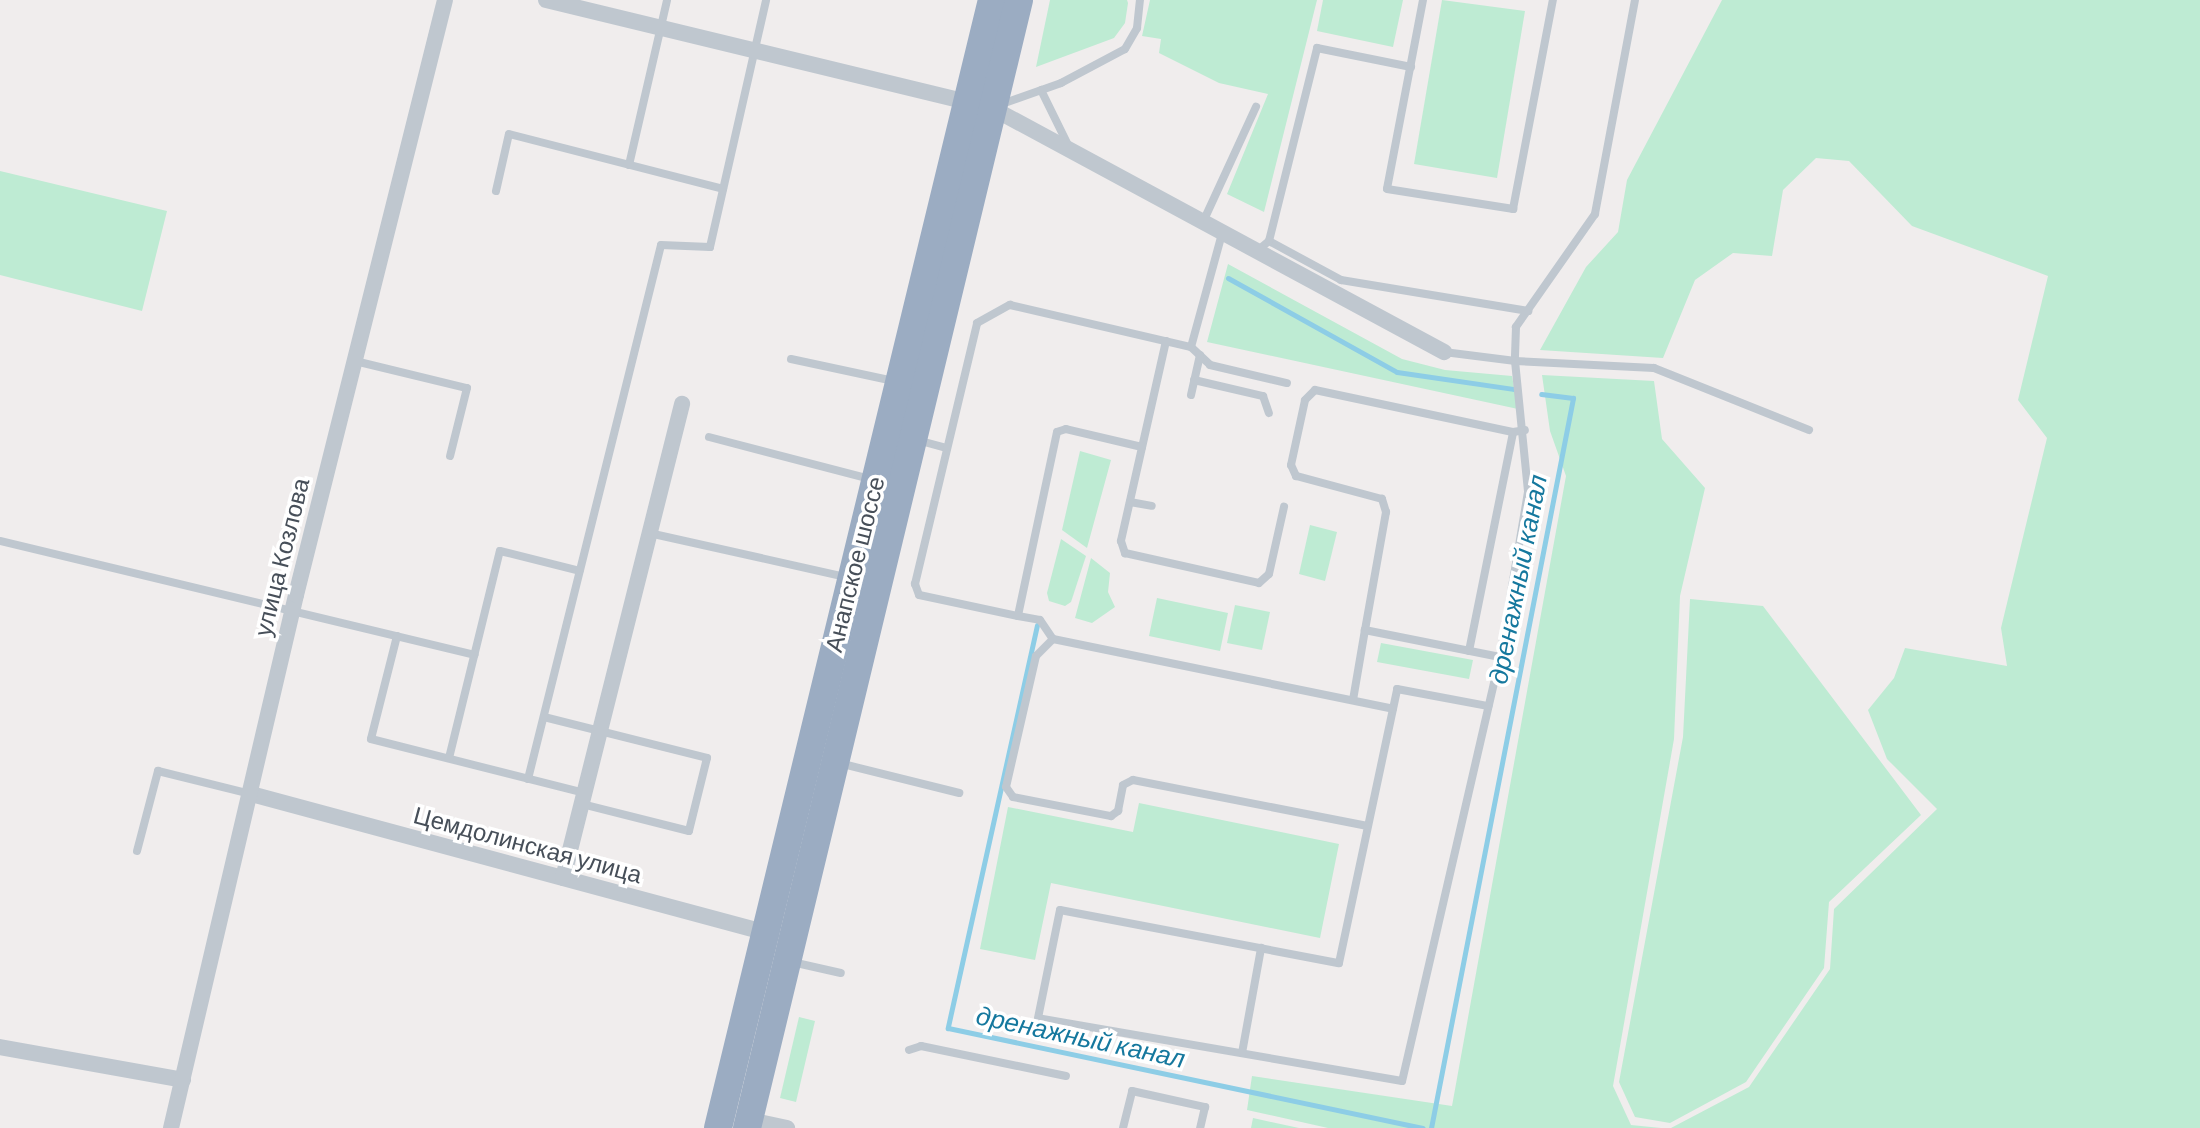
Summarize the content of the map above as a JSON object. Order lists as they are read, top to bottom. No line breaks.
{"streets":{"highway":["Анапское шоссе"],"street":["улица Козлова","Цемдолинская улица"]},"crossings":[["улица Козлова","Цемдолинская улица"],["Анапское шоссе","Цемдолинская улица"]],"water":["дренажный канал"]}
